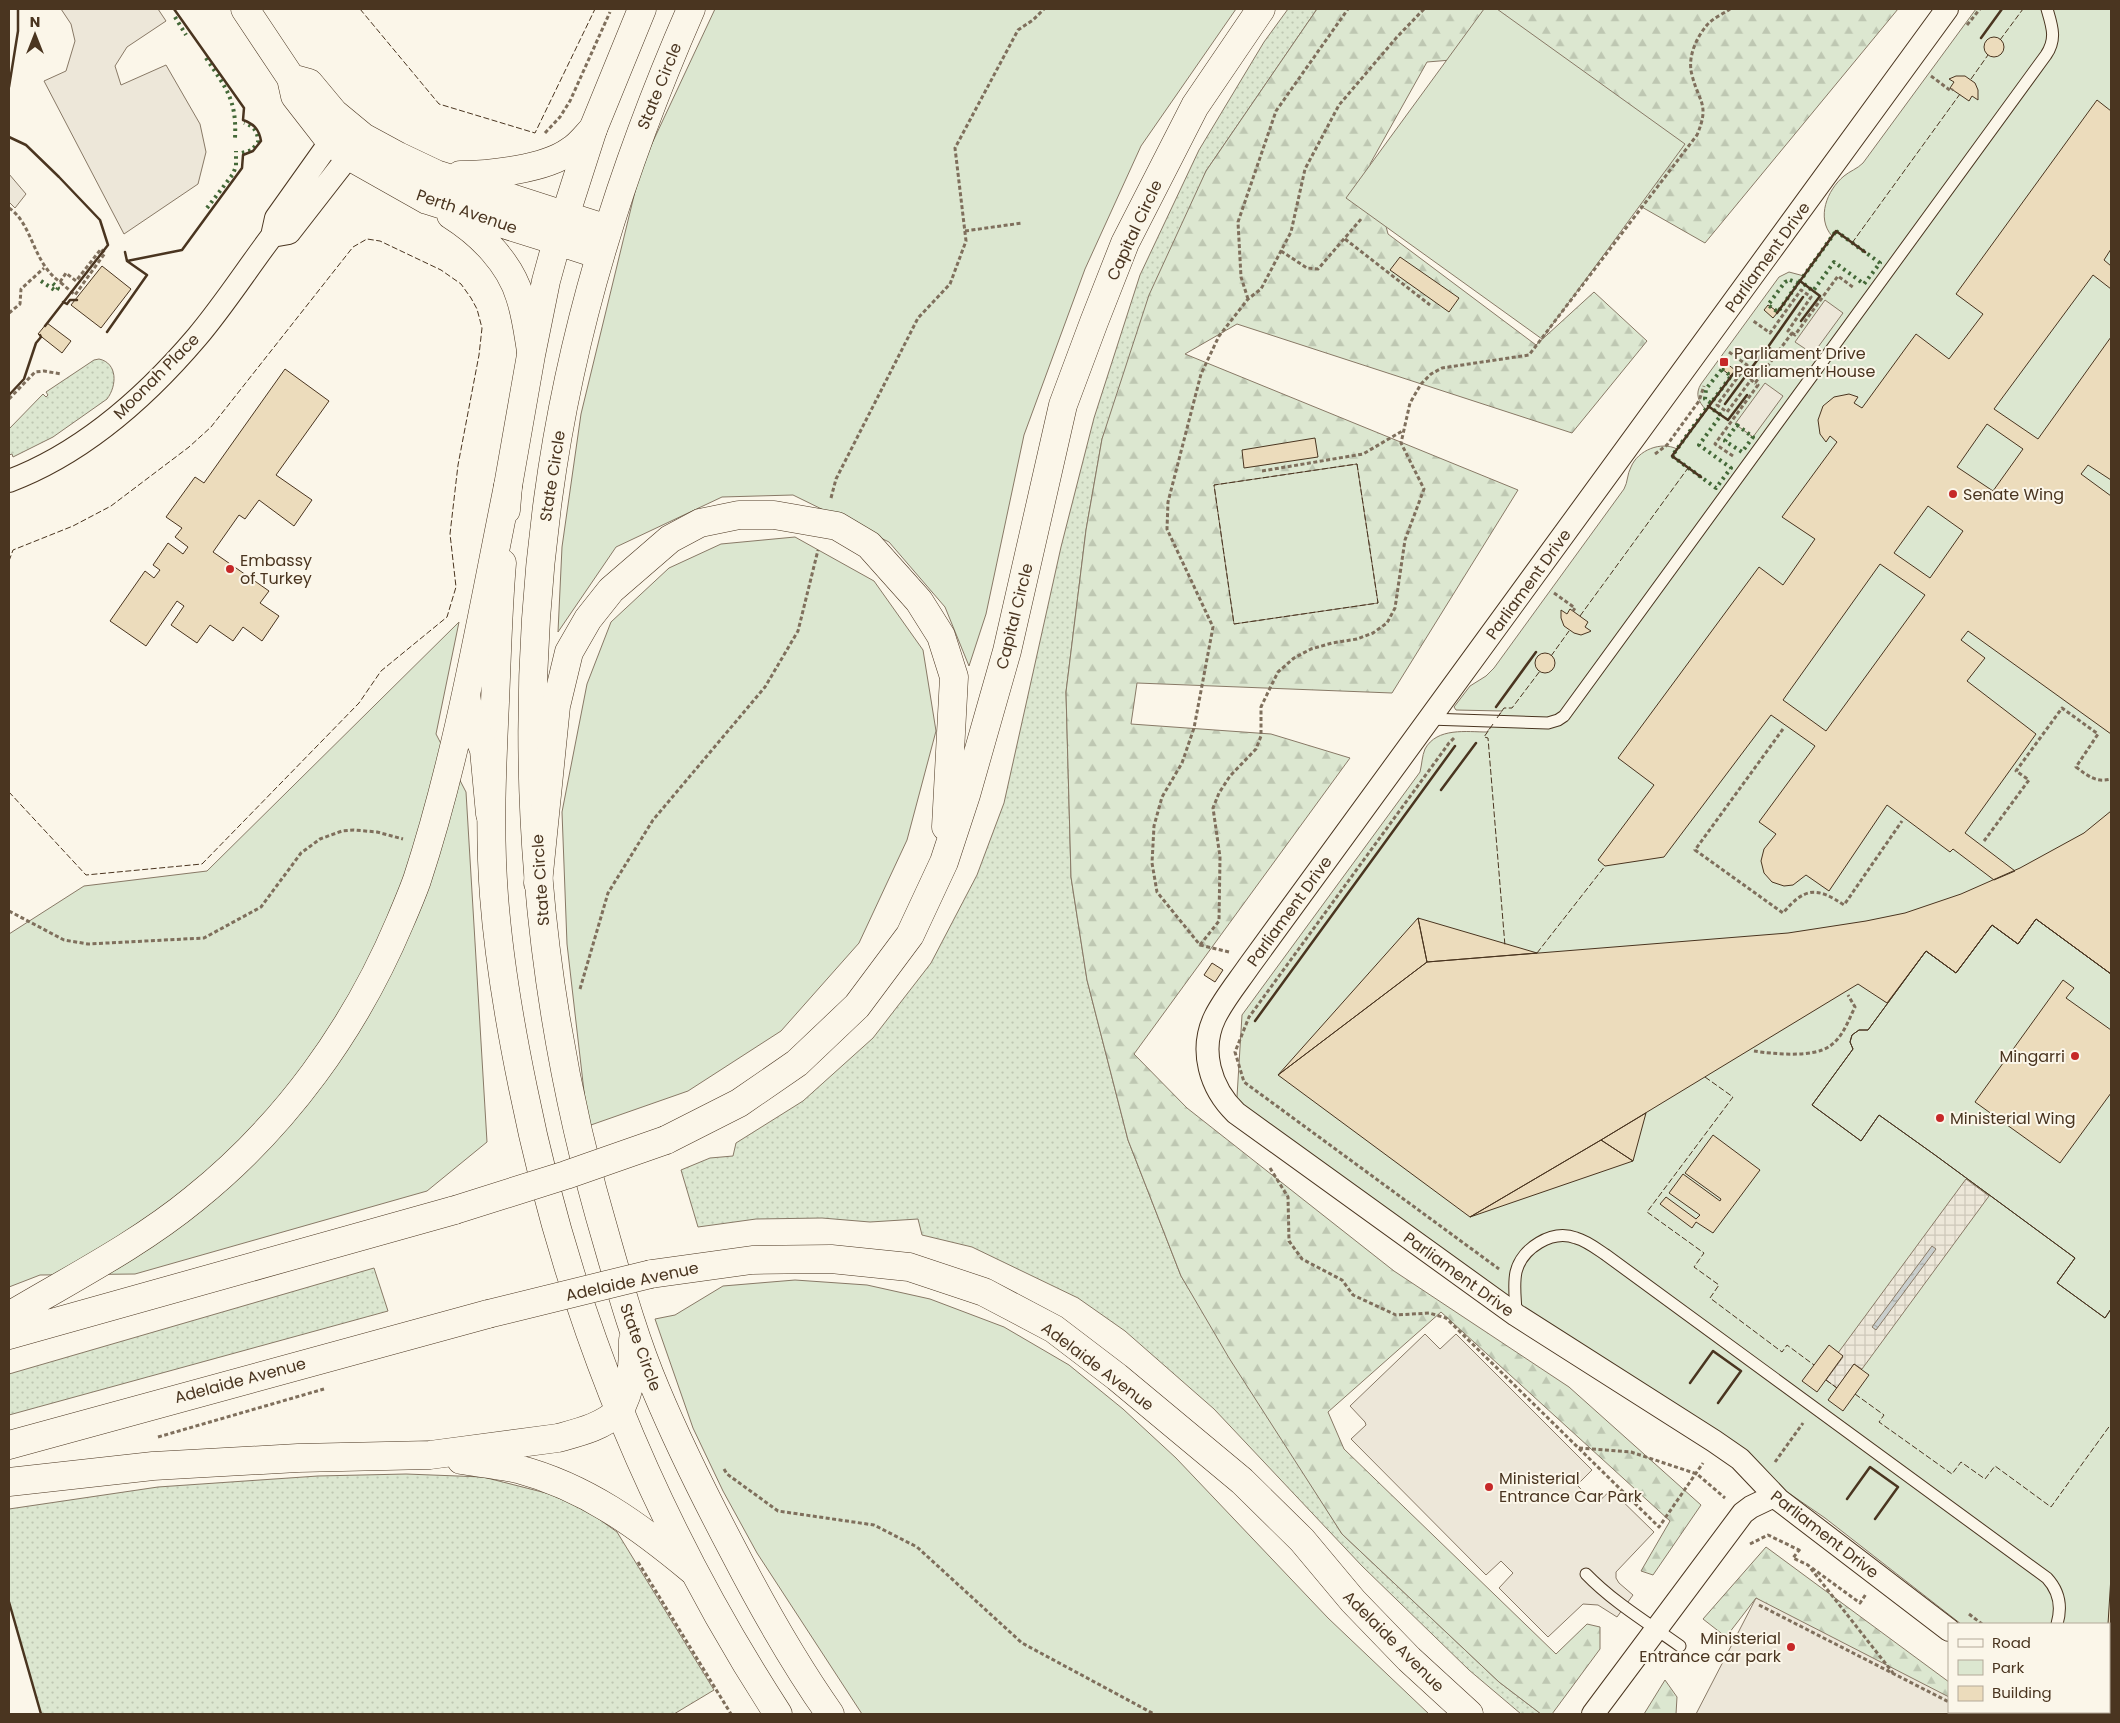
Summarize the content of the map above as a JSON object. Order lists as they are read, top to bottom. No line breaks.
{"streets":{"main road":["State Circle","Perth Avenue","Capital Circle","Adelaide Avenue"],"street":["Parliament Drive","Moonah Place"]},"crossings":[["State Circle","Perth Avenue"],["Perth Avenue","Moonah Place"]],"places":{"transit":["Parliament Drive Parliament House"],"other":["Senate Wing","Embassy of Turkey","Mingarri","Ministerial Wing","Ministerial Entrance Car Park","Ministerial Entrance car park"]},"legend":["Road","Park","Building"],"north":"top"}
